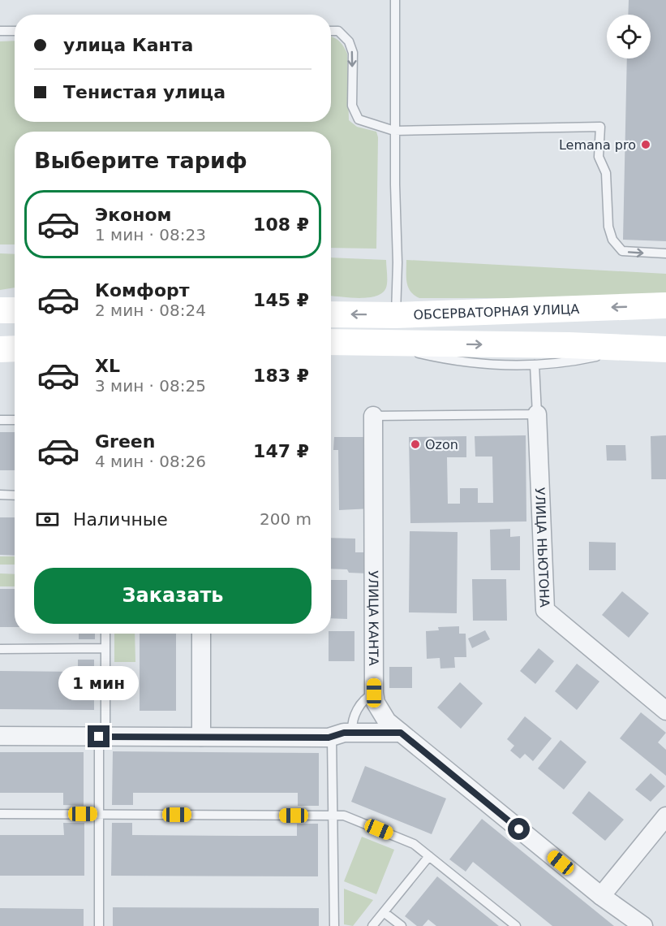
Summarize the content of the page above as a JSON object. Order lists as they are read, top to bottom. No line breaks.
{"streets":{"main road":["ОБСЕРВАТОРНАЯ УЛИЦА"],"street":["УЛИЦА НЬЮТОНА","УЛИЦА КАНТА"]},"places":["Lemana pro","Ozon"],"page":{"banner":["улица Канта","Тенистая улица"],"heading":"Выберите тариф","list":[{"name":"Эконом","note":"1 мин · 08:23","value":"108 ₽"},{"name":"Комфорт","note":"2 мин · 08:24","value":"145 ₽"},{"name":"XL","note":"3 мин · 08:25","value":"183 ₽"},{"name":"Green","note":"4 мин · 08:26","value":"147 ₽"}],"pay":["Наличные","200 m"],"buttons":"Заказать","bubble":"1 мин"}}
